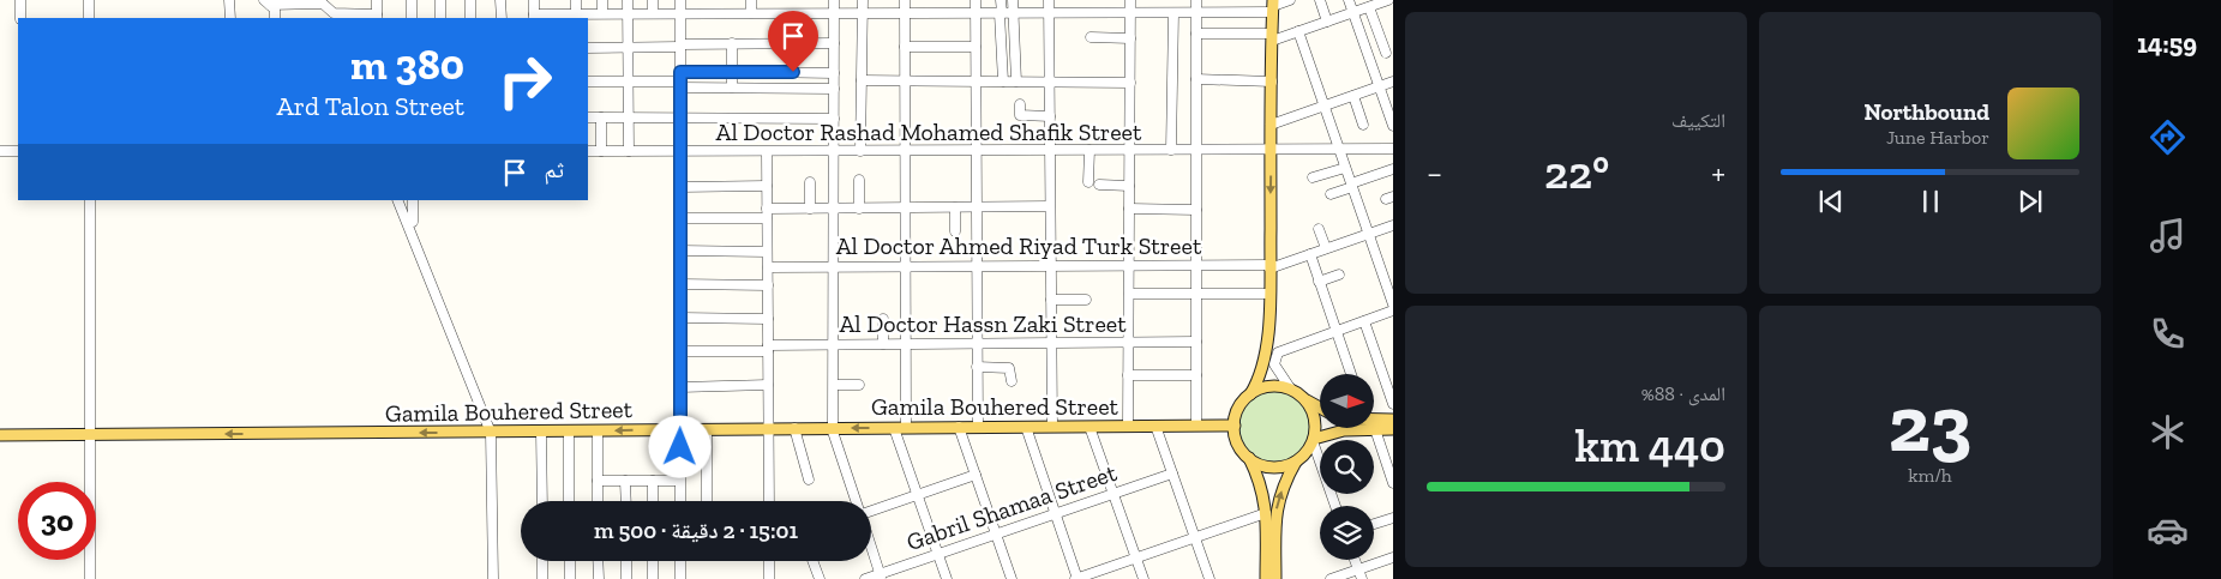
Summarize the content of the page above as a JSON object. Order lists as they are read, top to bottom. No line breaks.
{"streets":{"main road":["Gamila Bouhered Street"],"street":["Al Doctor Rashad Mohamed Shafik Street","Al Doctor Ahmed Riyad Turk Street","Al Doctor Hassn Zaki Street","Gabril Shamaa Street"]},"one_way":["Gamila Bouhered Street"],"north":"right","page":{"tabs":"14:59","tile":["التكييف",["23","km/h"],["المدى · 88%","440 km"]],"turn":["380 m","Ard Talon Street"],"song":["Northbound","June Harbor"],"then":"ثم","heat":["−","22°","+"],"limit":"30","trip":"15:01 · 2 دقيقة · 500 m"}}
